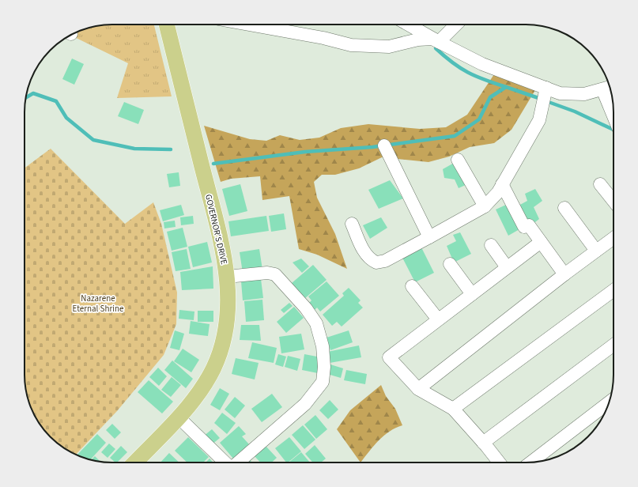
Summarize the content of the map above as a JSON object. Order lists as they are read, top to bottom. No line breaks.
{"streets":{"main road":["GOVERNOR'S DRIVE"]},"parks":["Nazarene Eternal Shrine"]}
